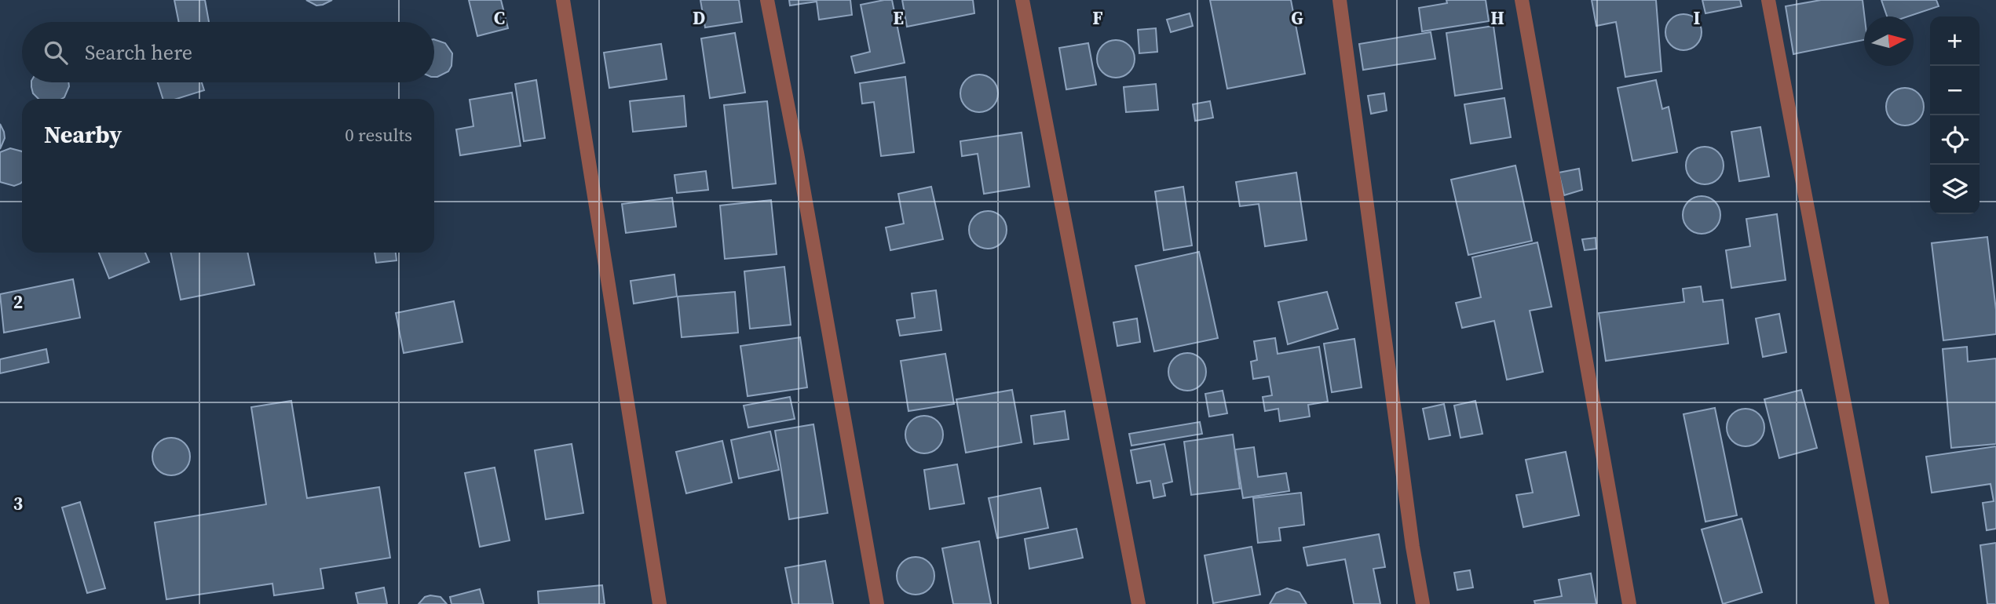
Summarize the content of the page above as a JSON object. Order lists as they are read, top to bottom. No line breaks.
{"north":"right","page":{"map_buttons":["+","−"],"search":"Search here","heading":["Nearby","0 results"]},"grid":{"columns":["C","D","E","F","G","H","I"],"rows":["2","3"]}}
